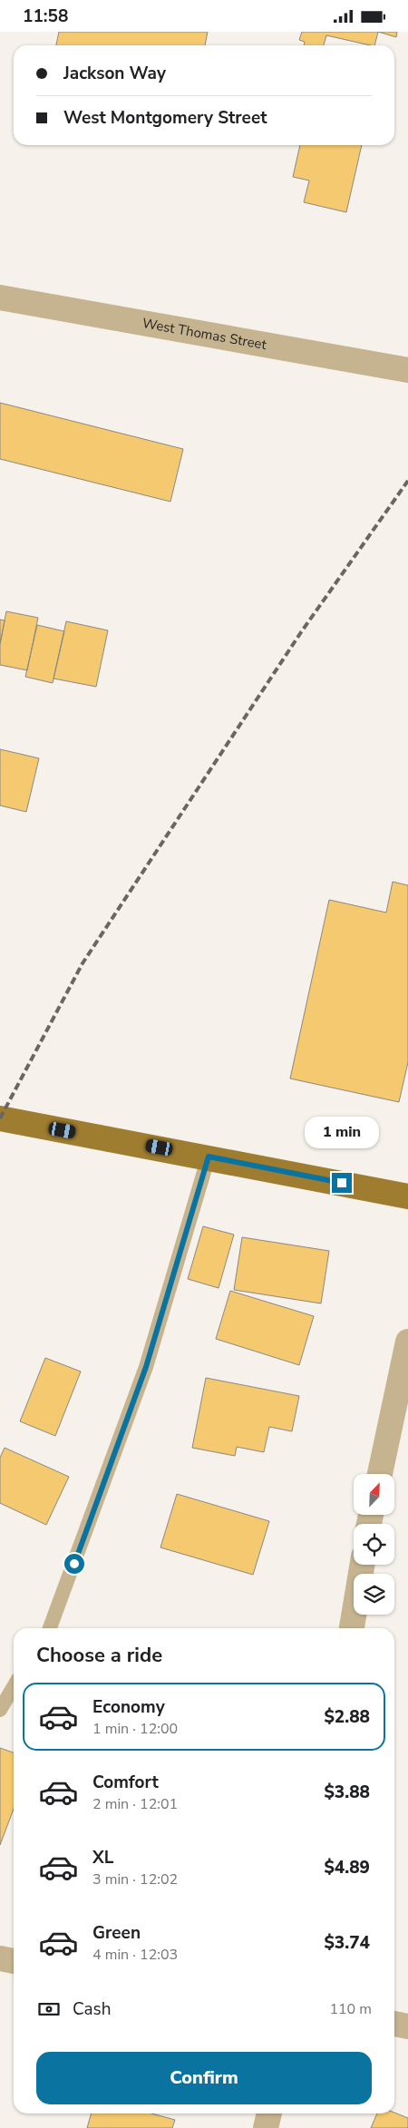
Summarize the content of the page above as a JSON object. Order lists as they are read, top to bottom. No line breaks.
{"streets":{"street":["West Thomas Street"]},"north":"top right","page":{"status":"11:58","banner":["Jackson Way","West Montgomery Street"],"bubble":"1 min","heading":"Choose a ride","list":[{"name":"Economy","note":"1 min · 12:00","value":"$2.88"},{"name":"Comfort","note":"2 min · 12:01","value":"$3.88"},{"name":"XL","note":"3 min · 12:02","value":"$4.89"},{"name":"Green","note":"4 min · 12:03","value":"$3.74"}],"pay":["Cash","110 m"],"buttons":"Confirm"}}
